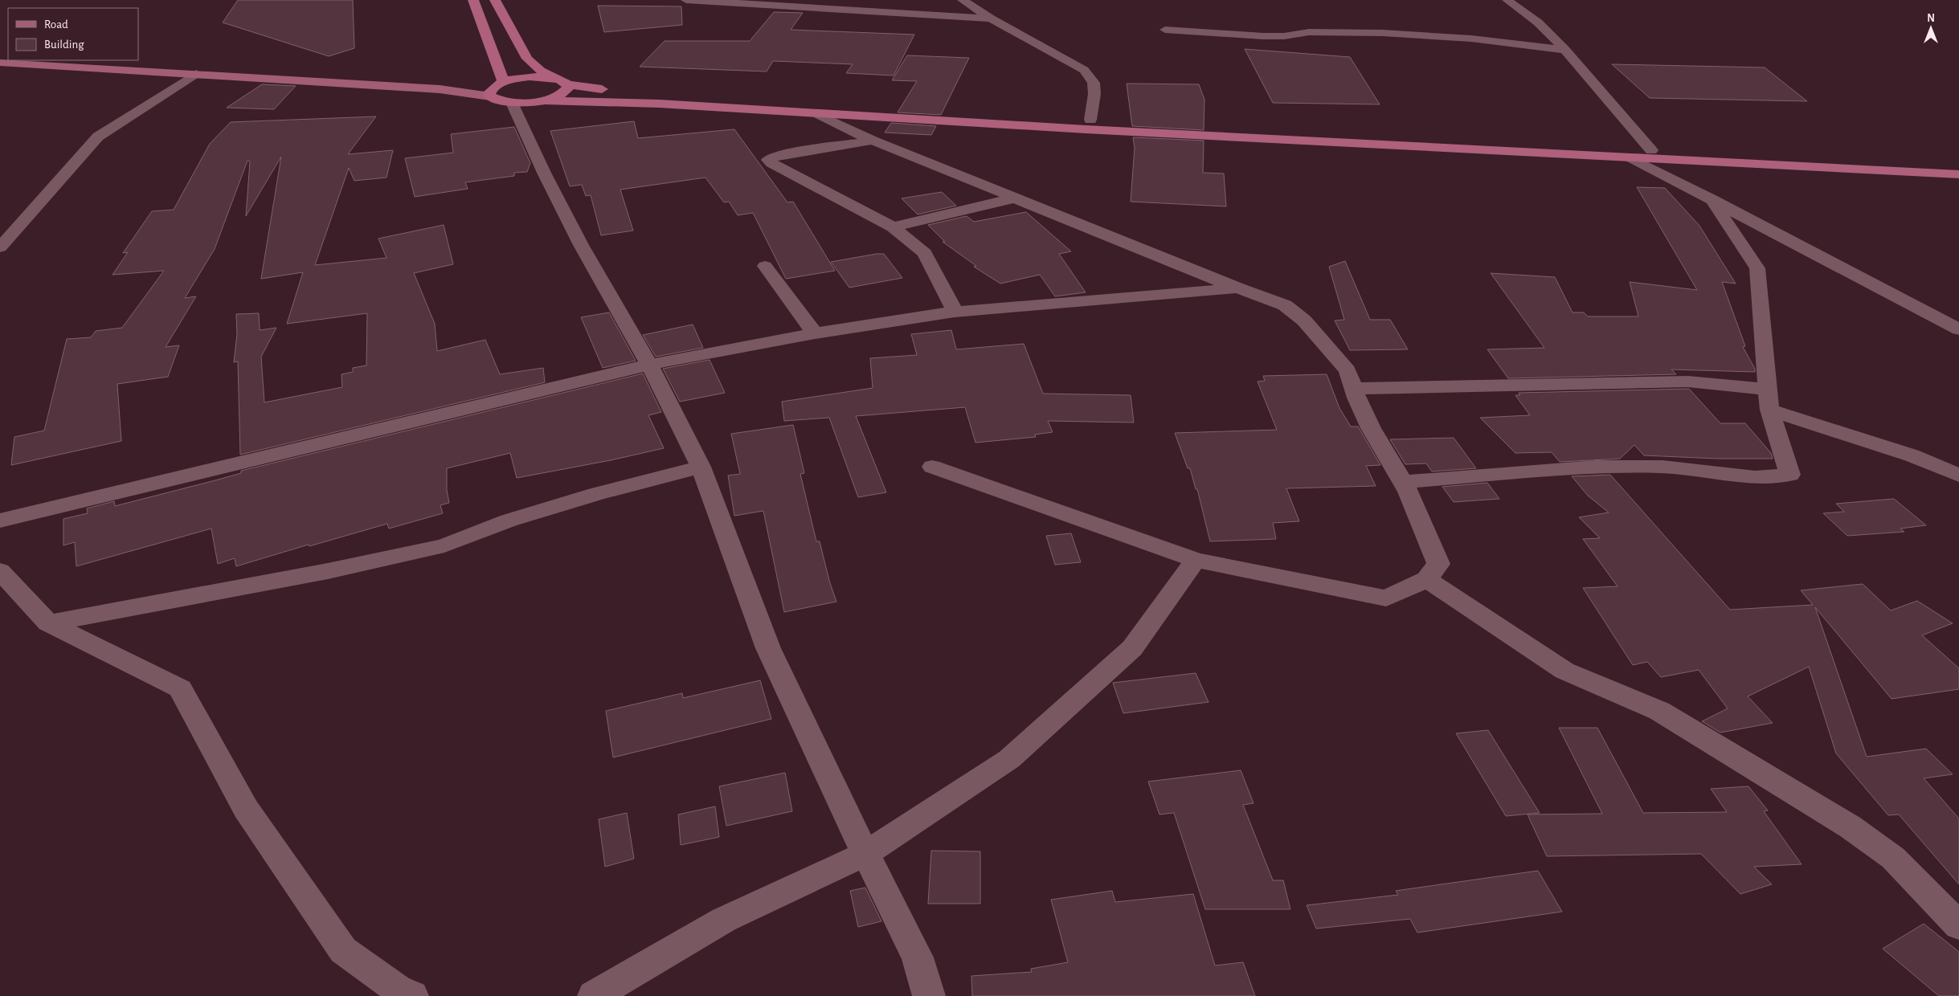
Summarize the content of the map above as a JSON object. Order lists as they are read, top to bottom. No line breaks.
{"legend":["Road","Building"],"north":"top"}
